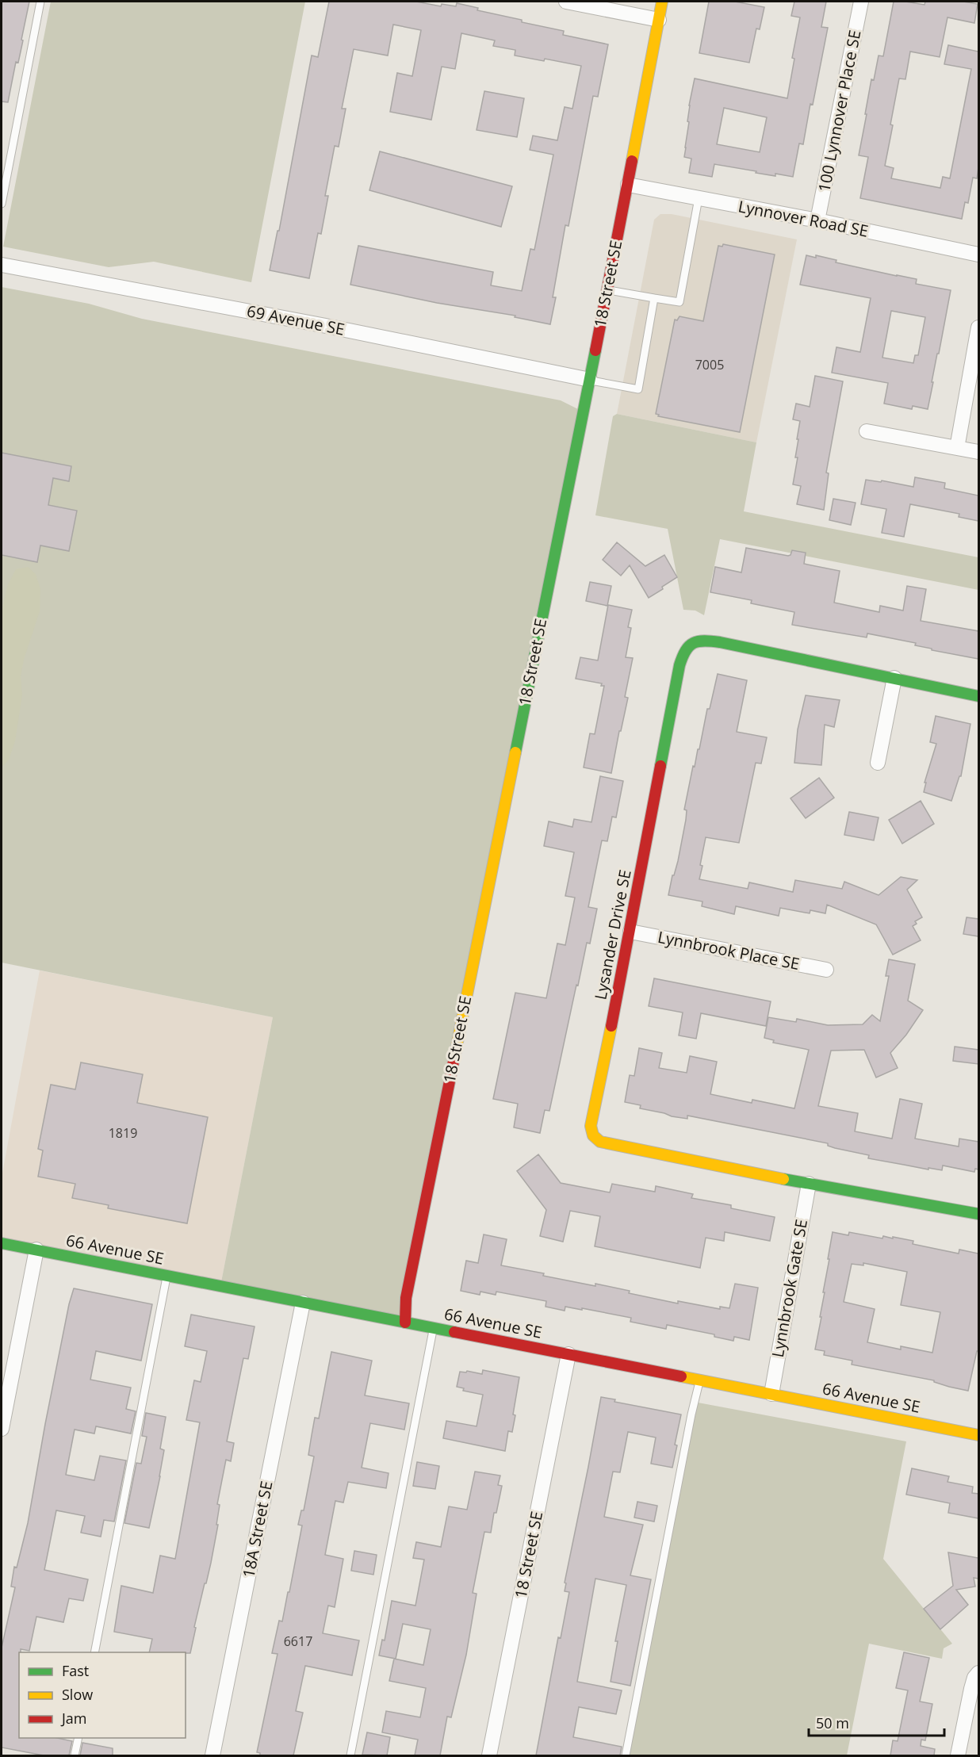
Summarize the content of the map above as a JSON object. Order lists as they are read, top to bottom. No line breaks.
{"streets":{"street":["100 Lynnover Place SE","Lynnover Road SE","18 Street SE","69 Avenue SE","Lysander Drive SE","Lynnbrook Place SE","66 Avenue SE","Lynnbrook Gate SE","18A Street SE"]},"crossings":[["100 Lynnover Place SE","Lynnover Road SE"],["Lynnover Road SE","18 Street SE"],["18 Street SE","69 Avenue SE"],["18 Street SE","66 Avenue SE"],["Lysander Drive SE","Lynnbrook Place SE"],["Lysander Drive SE","Lynnbrook Gate SE"],["66 Avenue SE","Lynnbrook Gate SE"],["66 Avenue SE","18A Street SE"]],"house_numbers":["7005","1819","6617"],"legend":["Fast","Slow","Jam"],"scale_bar":"50 m"}
